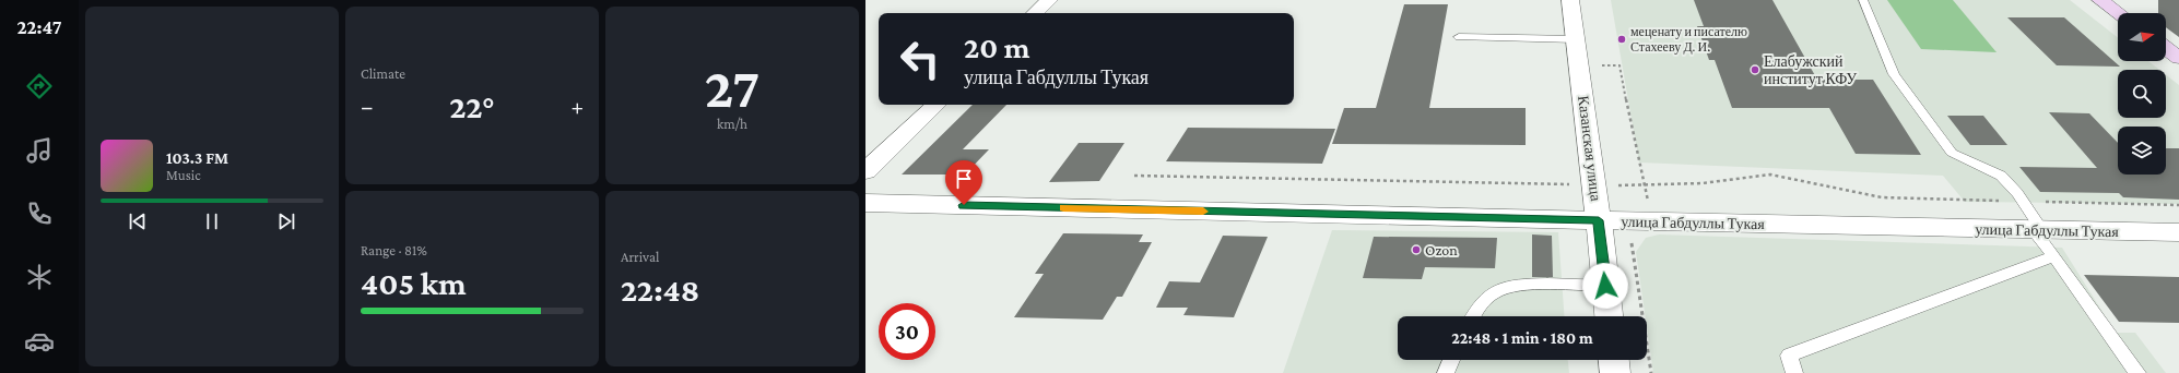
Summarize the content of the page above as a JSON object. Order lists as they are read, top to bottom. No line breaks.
{"streets":{"street":["Казанская улица","улица Габдуллы Тукая"]},"crossings":[["Казанская улица","улица Габдуллы Тукая"]],"places":["меценату и писателю Стахееву Д. И.","Елабужский институт КФУ","Ozon"],"north":"right","page":{"tabs":"22:47","tile":["Climate",["27","km/h"],["Range · 81%","405 km"],["Arrival","22:48"]],"turn":["20 m","улица Габдуллы Тукая"],"heat":["−","22°","+"],"song":["103.3 FM","Music"],"limit":"30","trip":"22:48 · 1 min · 180 m"}}
